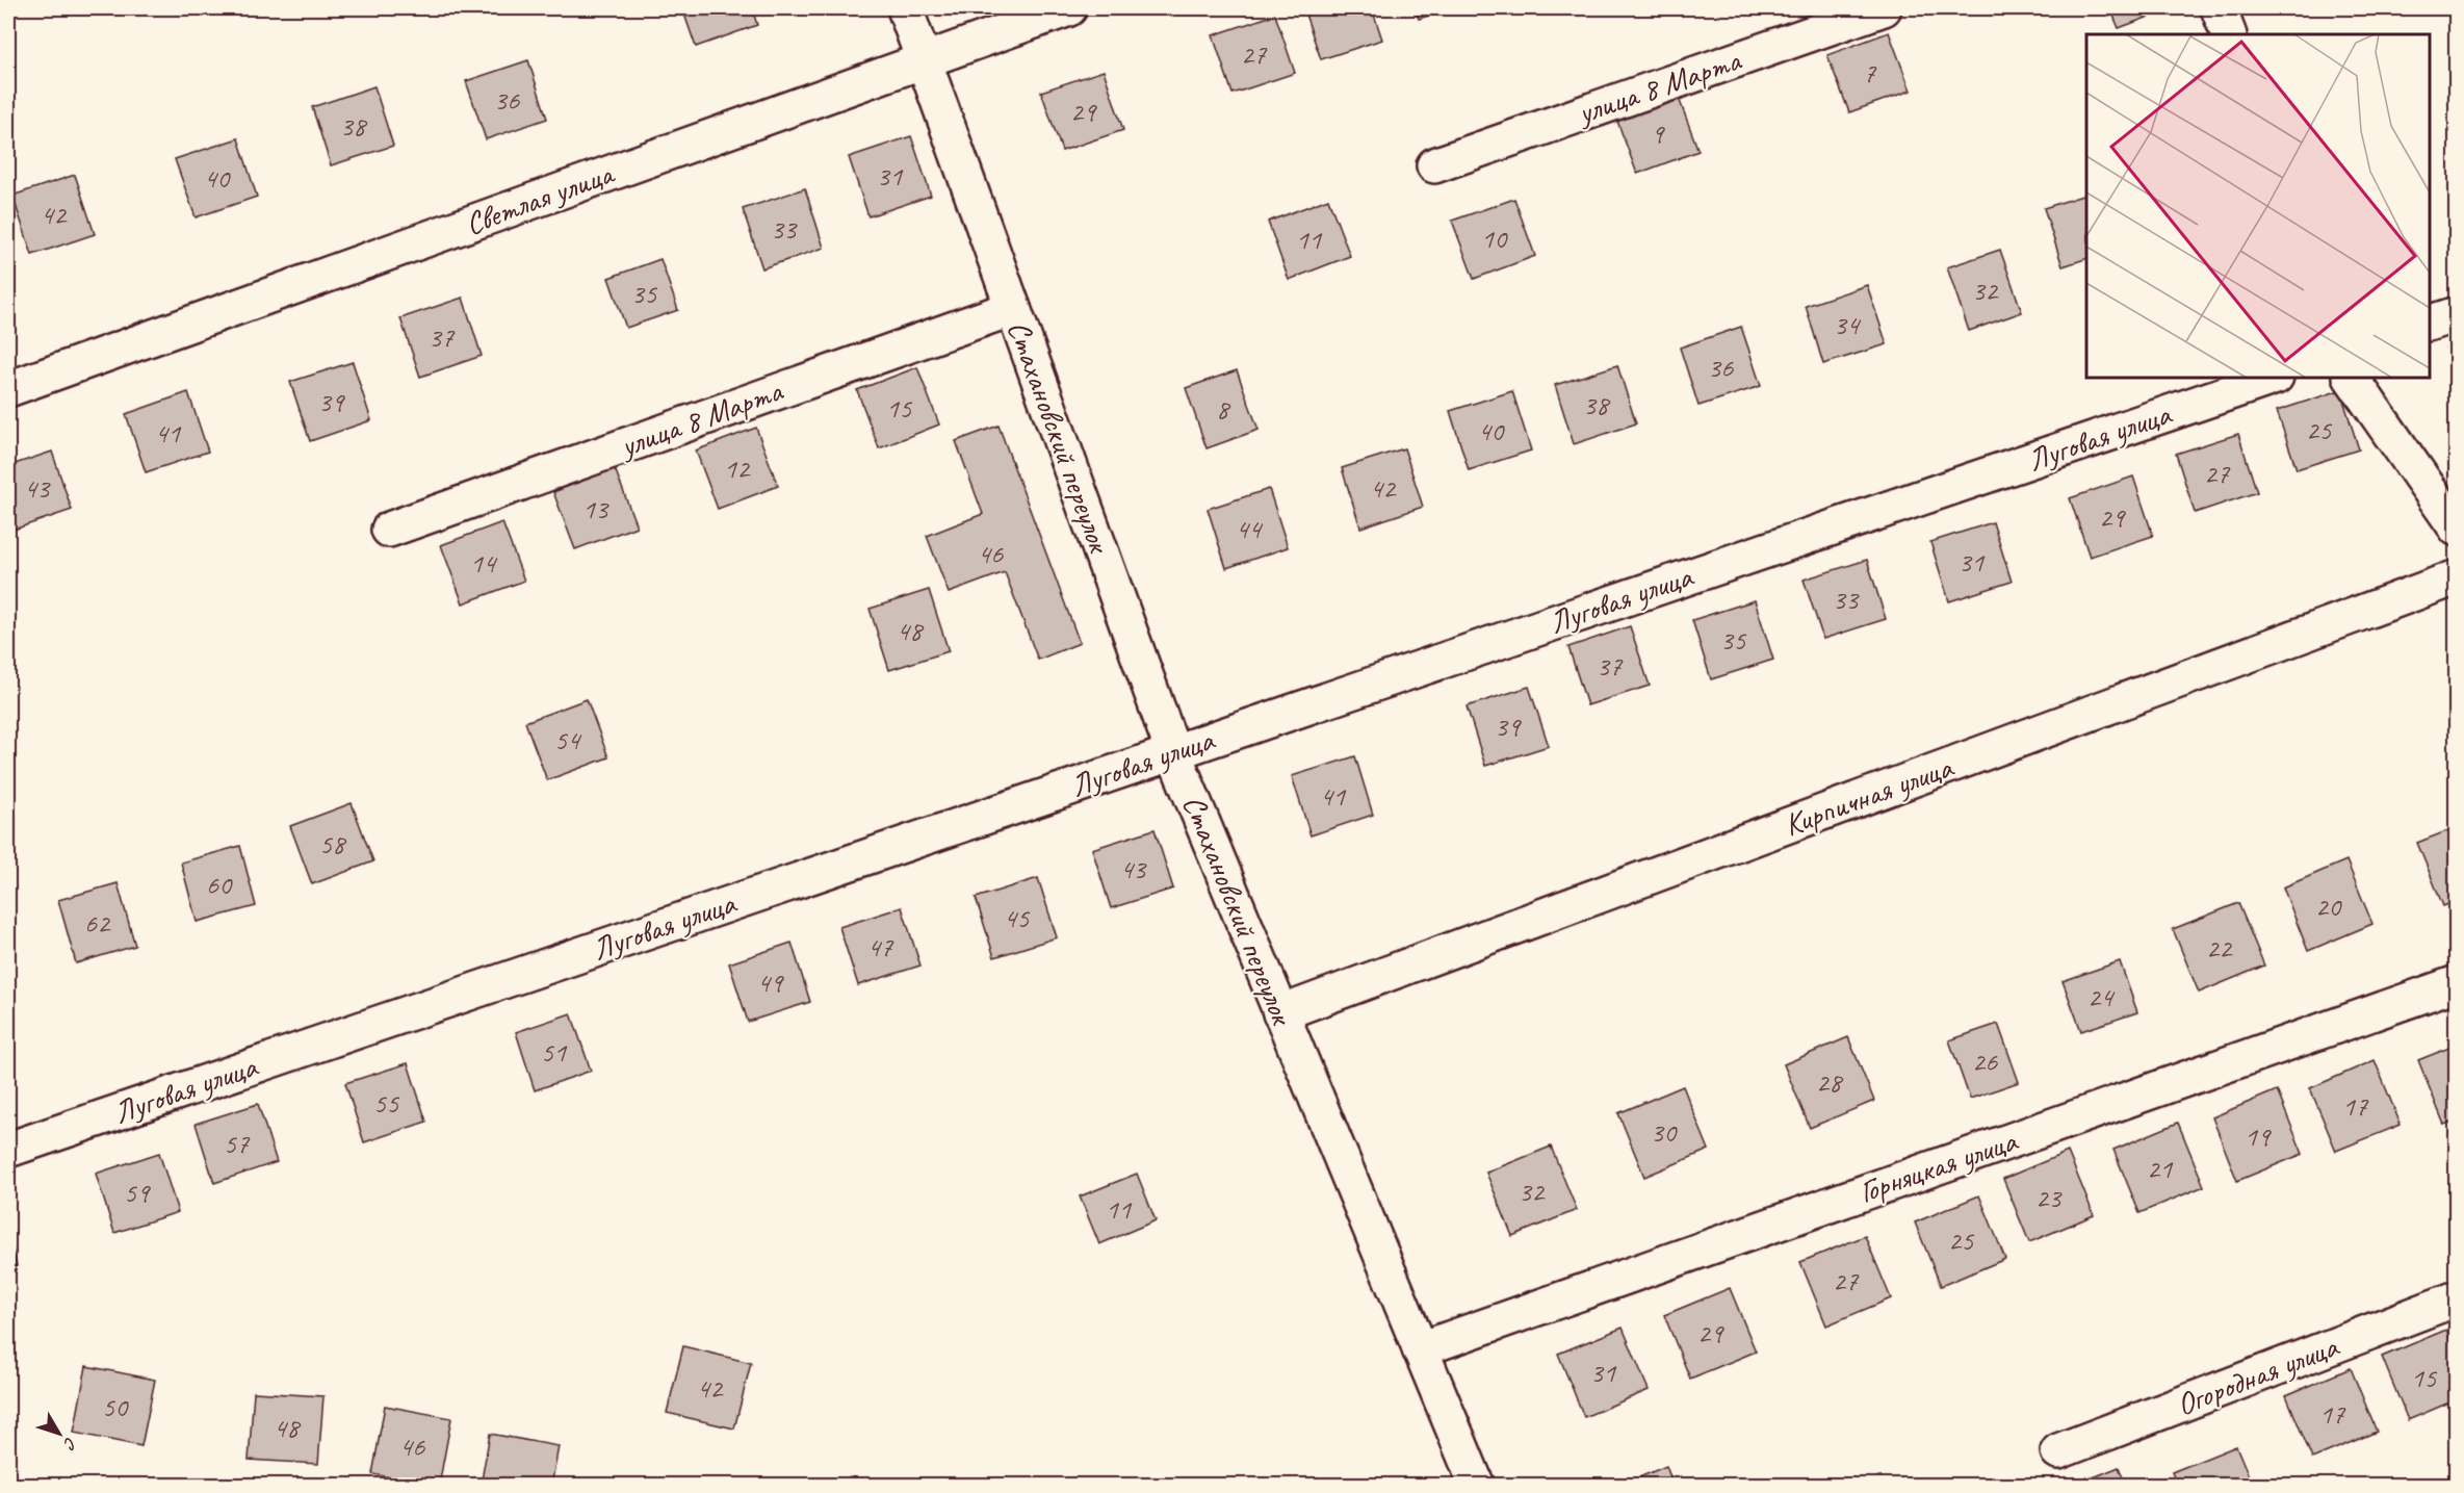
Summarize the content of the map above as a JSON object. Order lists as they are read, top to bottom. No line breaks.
{"streets":{"street":["улица 8 Марта","Светлая улица","Стахановский переулок","Луговая улица","Кирпичная улица","Горняцкая улица","Огородная улица"]},"crossings":[["улица 8 Марта","Стахановский переулок"],["Светлая улица","Стахановский переулок"],["Стахановский переулок","Луговая улица"],["Стахановский переулок","Кирпичная улица"],["Стахановский переулок","Горняцкая улица"]],"house_numbers":["27","7","36","29","38","9","31","40","42","33","10","11","32","35","34","37","36","39","38","15","8","25","40","41","12","27","43","42","13","29","44","46","31","14","33","48","35","37","39","54","41","58","43","60","20","45","62","47","22","49","24","51","26","28","55","17","30","19","57","21","32","59","23","11","25","27","29","31","15","42","50","17","48","46"],"north":"bottom right"}
